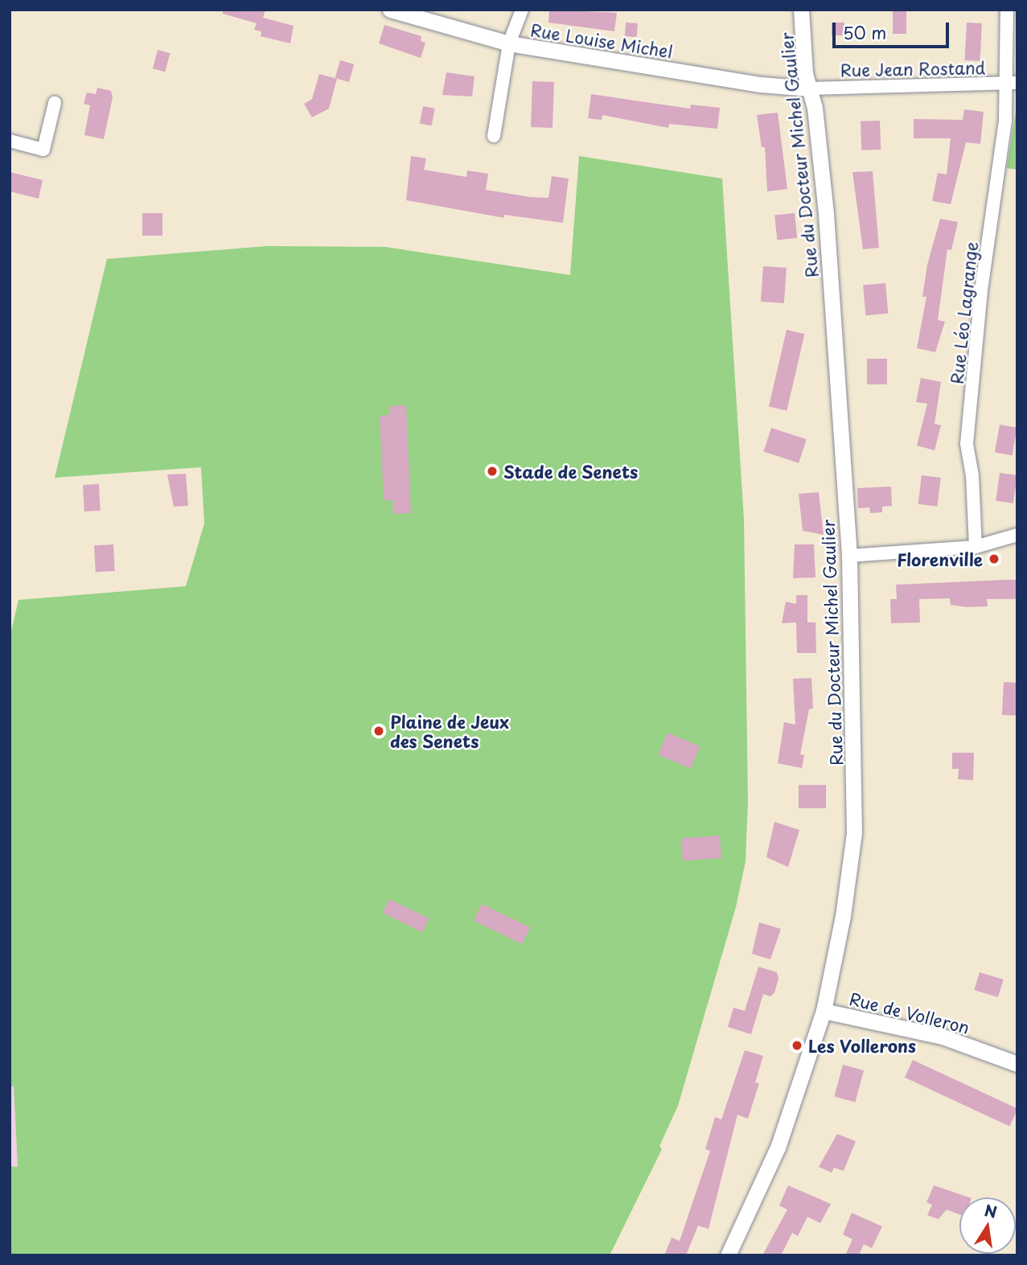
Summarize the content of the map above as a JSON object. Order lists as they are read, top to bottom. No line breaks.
{"streets":{"street":["Rue Louise Michel","Rue Jean Rostand","Rue du Docteur Michel Gaulier","Rue Léo Lagrange","Rue de Volleron"]},"crossings":[["Rue Louise Michel","Rue Jean Rostand"],["Rue Louise Michel","Rue du Docteur Michel Gaulier"],["Rue Jean Rostand","Rue du Docteur Michel Gaulier"],["Rue Jean Rostand","Rue Léo Lagrange"],["Rue du Docteur Michel Gaulier","Rue de Volleron"]],"places":["Stade de Senets","Florenville","Plaine de Jeux des Senets","Les Vollerons"],"scale_bar":"50 m","north":"top"}
